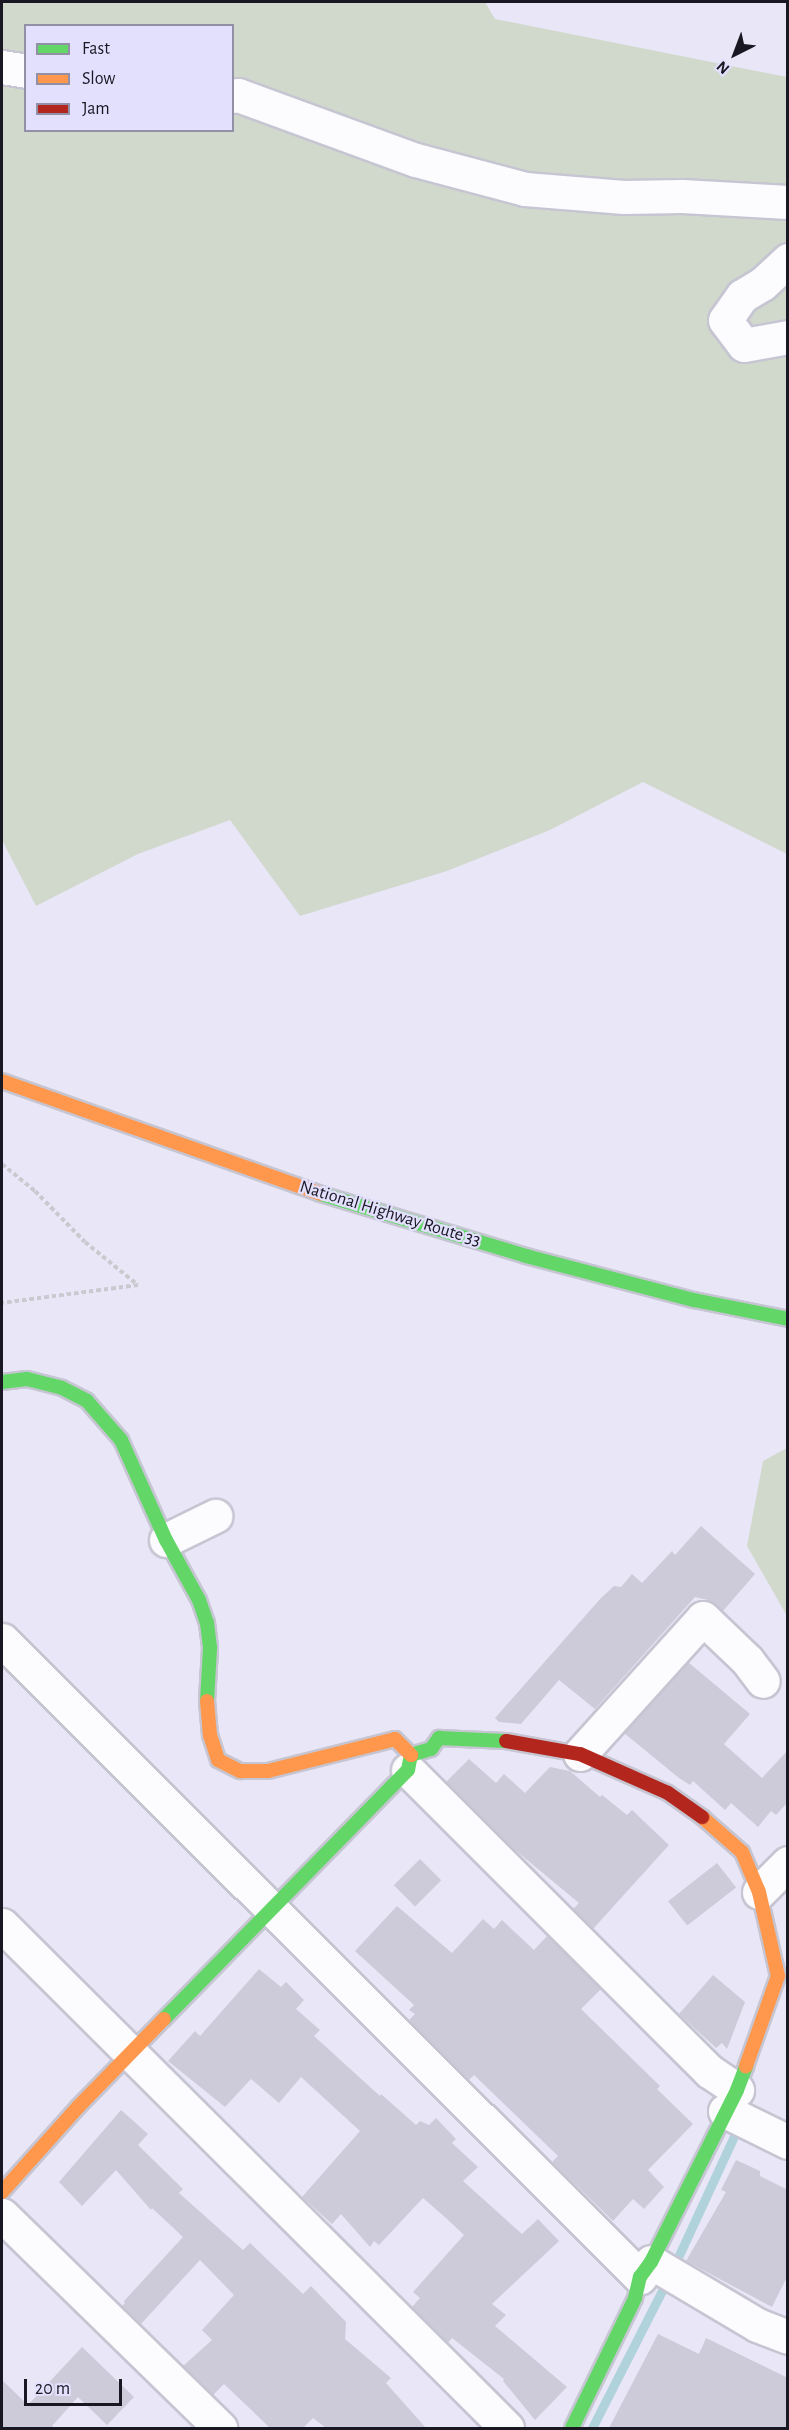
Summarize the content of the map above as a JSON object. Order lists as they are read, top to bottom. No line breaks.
{"streets":{"main road":["National Highway Route 33"]},"legend":["Fast","Slow","Jam"],"scale_bar":"20 m","north":"bottom left"}
